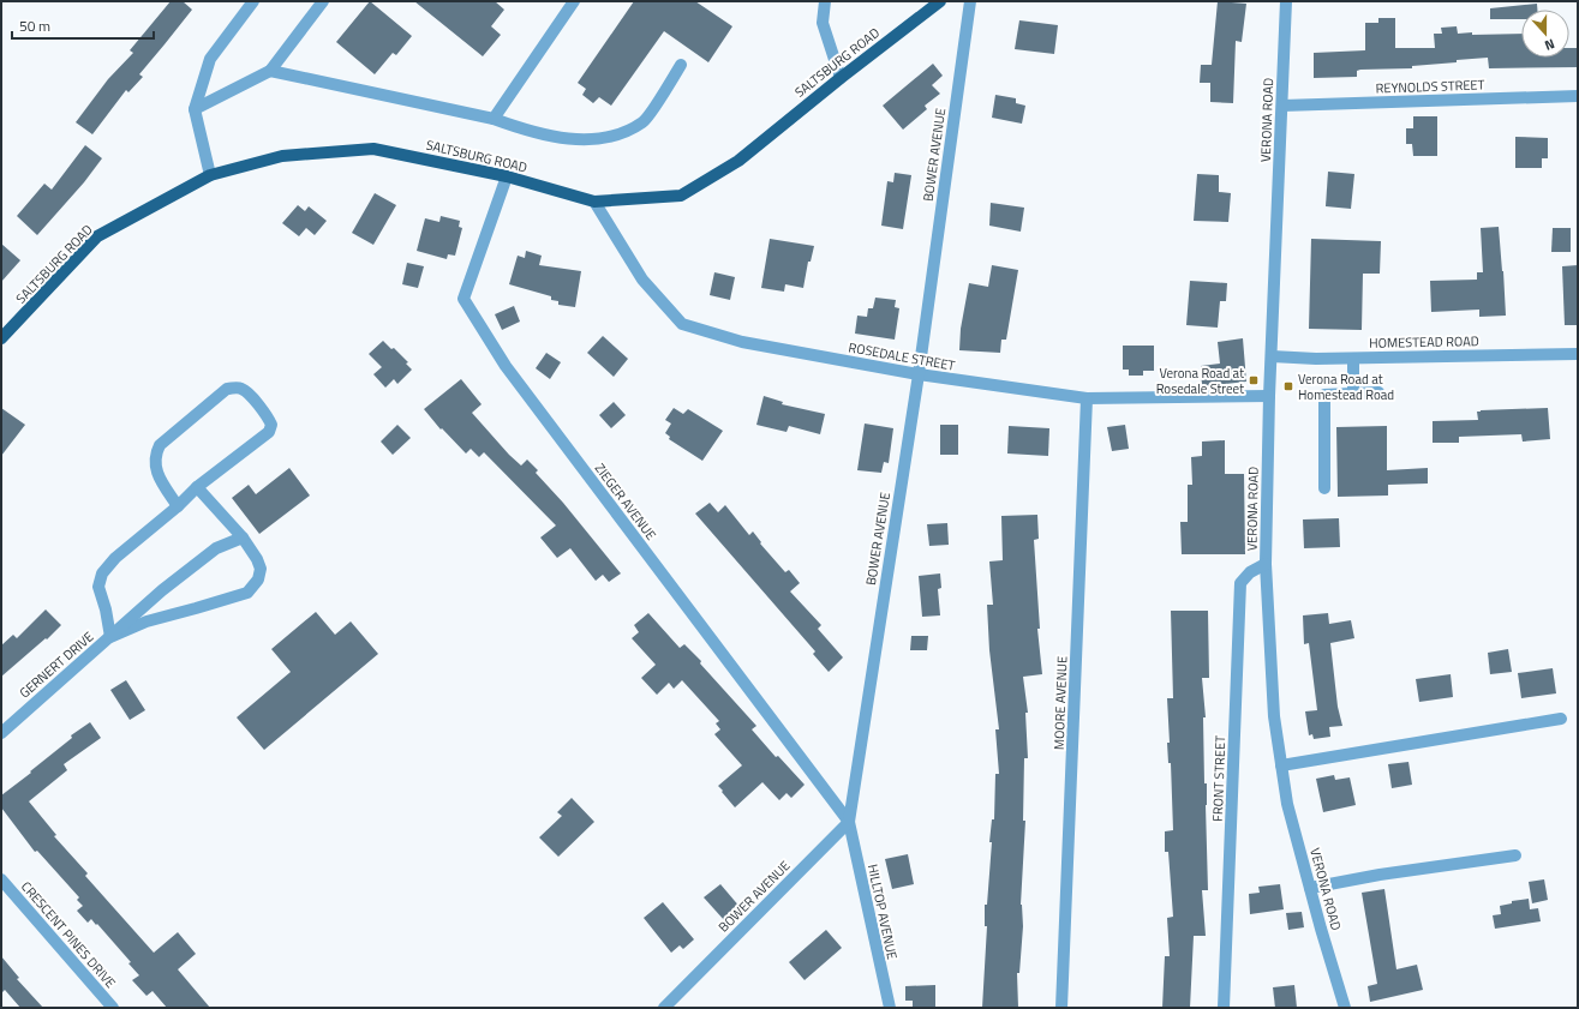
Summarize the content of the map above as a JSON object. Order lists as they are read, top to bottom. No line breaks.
{"streets":{"main road":["SALTSBURG ROAD"],"street":["REYNOLDS STREET","VERONA ROAD","BOWER AVENUE","HOMESTEAD ROAD","ROSEDALE STREET","ZIEGER AVENUE","GERNERT DRIVE","MOORE AVENUE","FRONT STREET","HILLTOP AVENUE","CRESCENT PINES DRIVE"]},"crossings":[["SALTSBURG ROAD","ROSEDALE STREET"],["SALTSBURG ROAD","ZIEGER AVENUE"],["REYNOLDS STREET","VERONA ROAD"],["VERONA ROAD","HOMESTEAD ROAD"],["VERONA ROAD","ROSEDALE STREET"],["VERONA ROAD","FRONT STREET"],["BOWER AVENUE","ROSEDALE STREET"],["BOWER AVENUE","ZIEGER AVENUE"],["BOWER AVENUE","HILLTOP AVENUE"],["ROSEDALE STREET","MOORE AVENUE"],["ZIEGER AVENUE","HILLTOP AVENUE"]],"places":{"transit":["Verona Road at Rosedale Street","Verona Road at Homestead Road"]},"scale_bar":"50 m","north":"bottom"}
